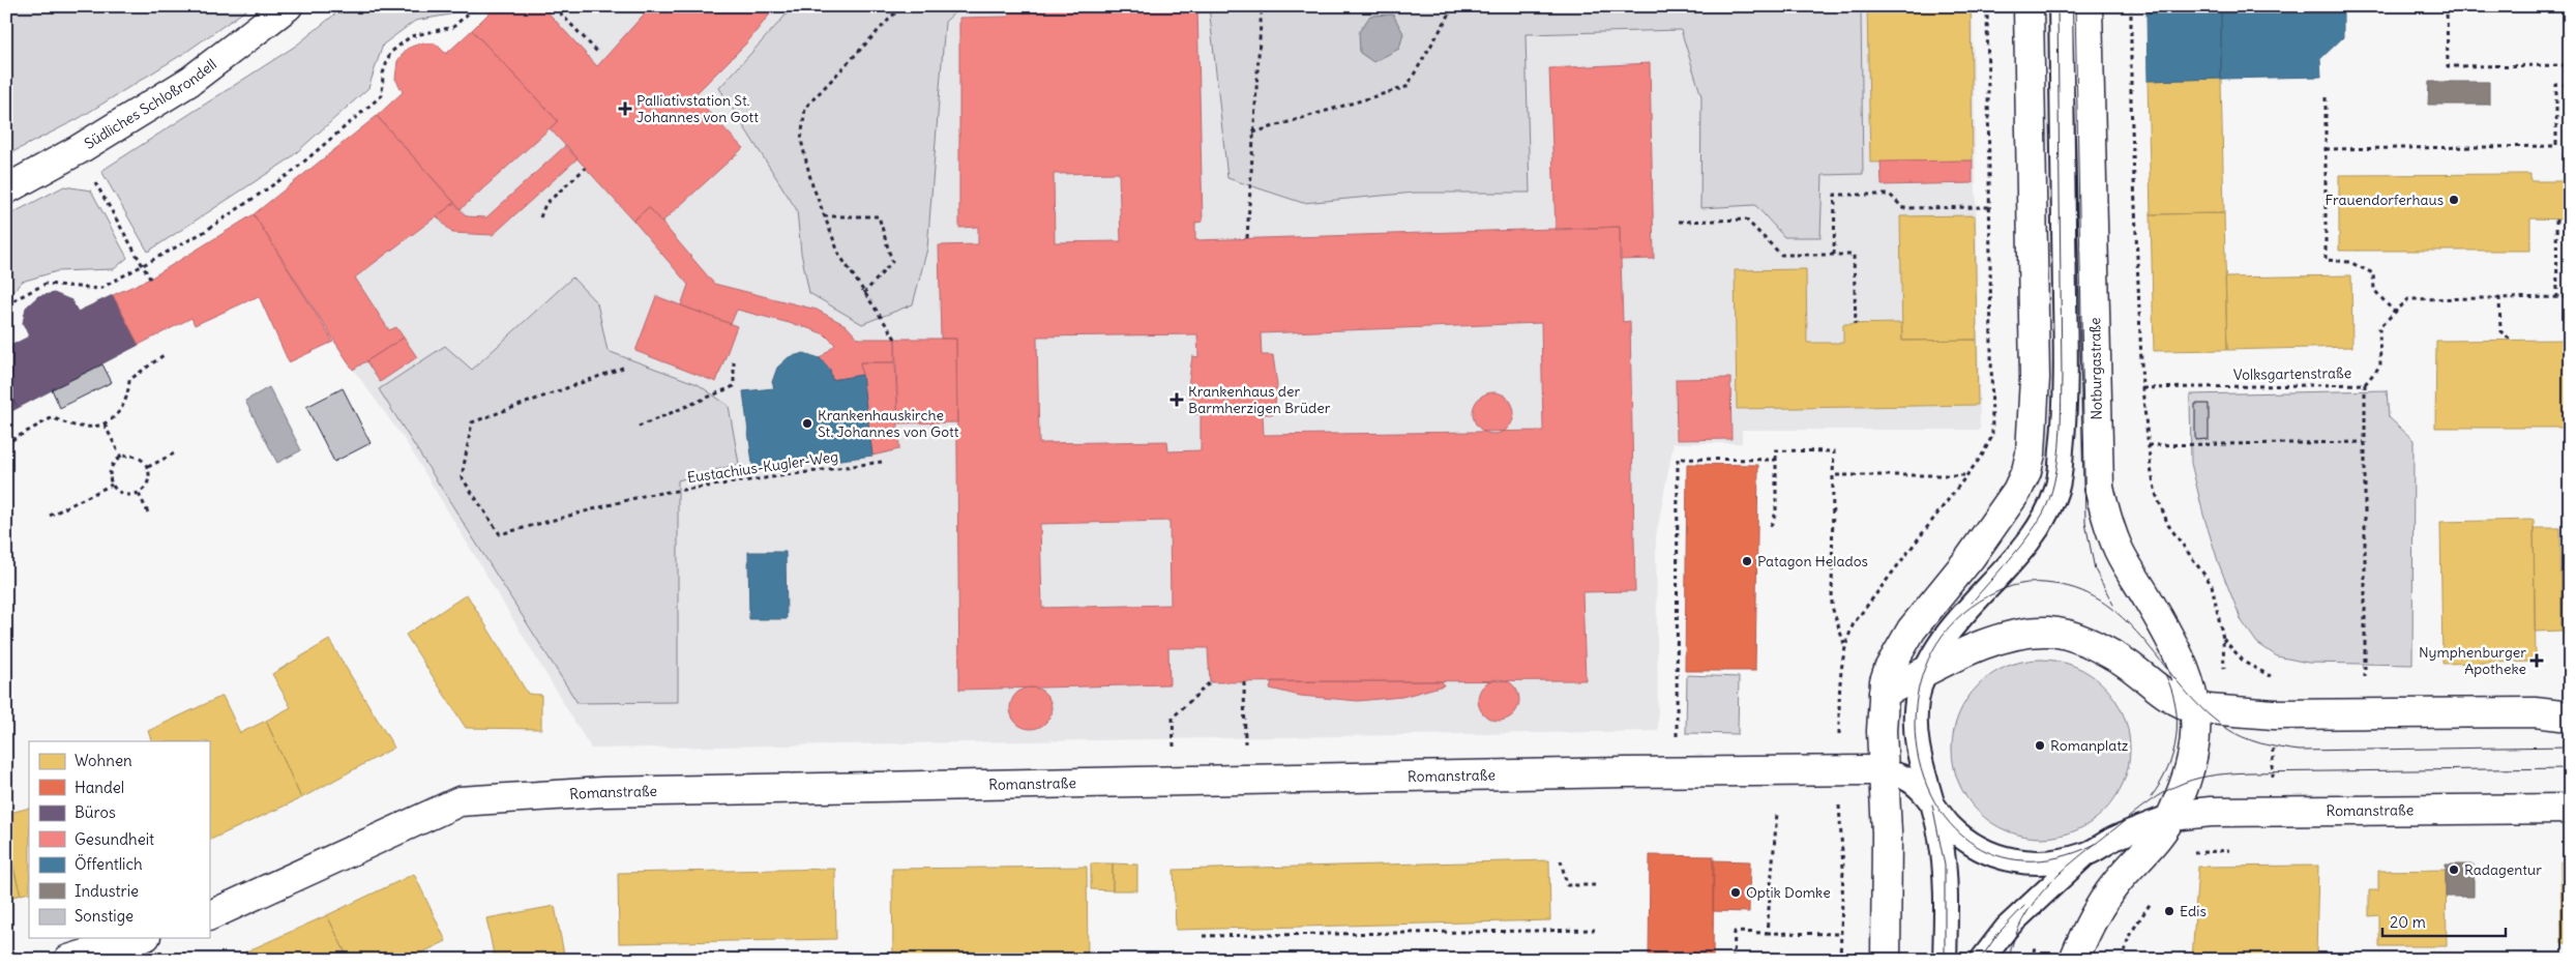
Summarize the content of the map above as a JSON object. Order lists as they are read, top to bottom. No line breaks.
{"streets":{"main road":["Südliches Schloßrondell","Notburgastraße","Romanstraße"],"path":["Volksgartenstraße","Eustachius-Kugler-Weg"]},"places":{"health":["Palliativstation St. Johannes von Gott","Krankenhaus der Barmherzigen Brüder","Nymphenburger Apotheke"],"other":["Frauendorferhaus","Krankenhauskirche St. Johannes von Gott","Patagon Helados","Romanplatz","Radagentur","Optik Domke","Edis"]},"legend":["Wohnen","Handel","Büros","Gesundheit","Öffentlich","Industrie","Sonstige"],"scale_bar":"20 m"}
